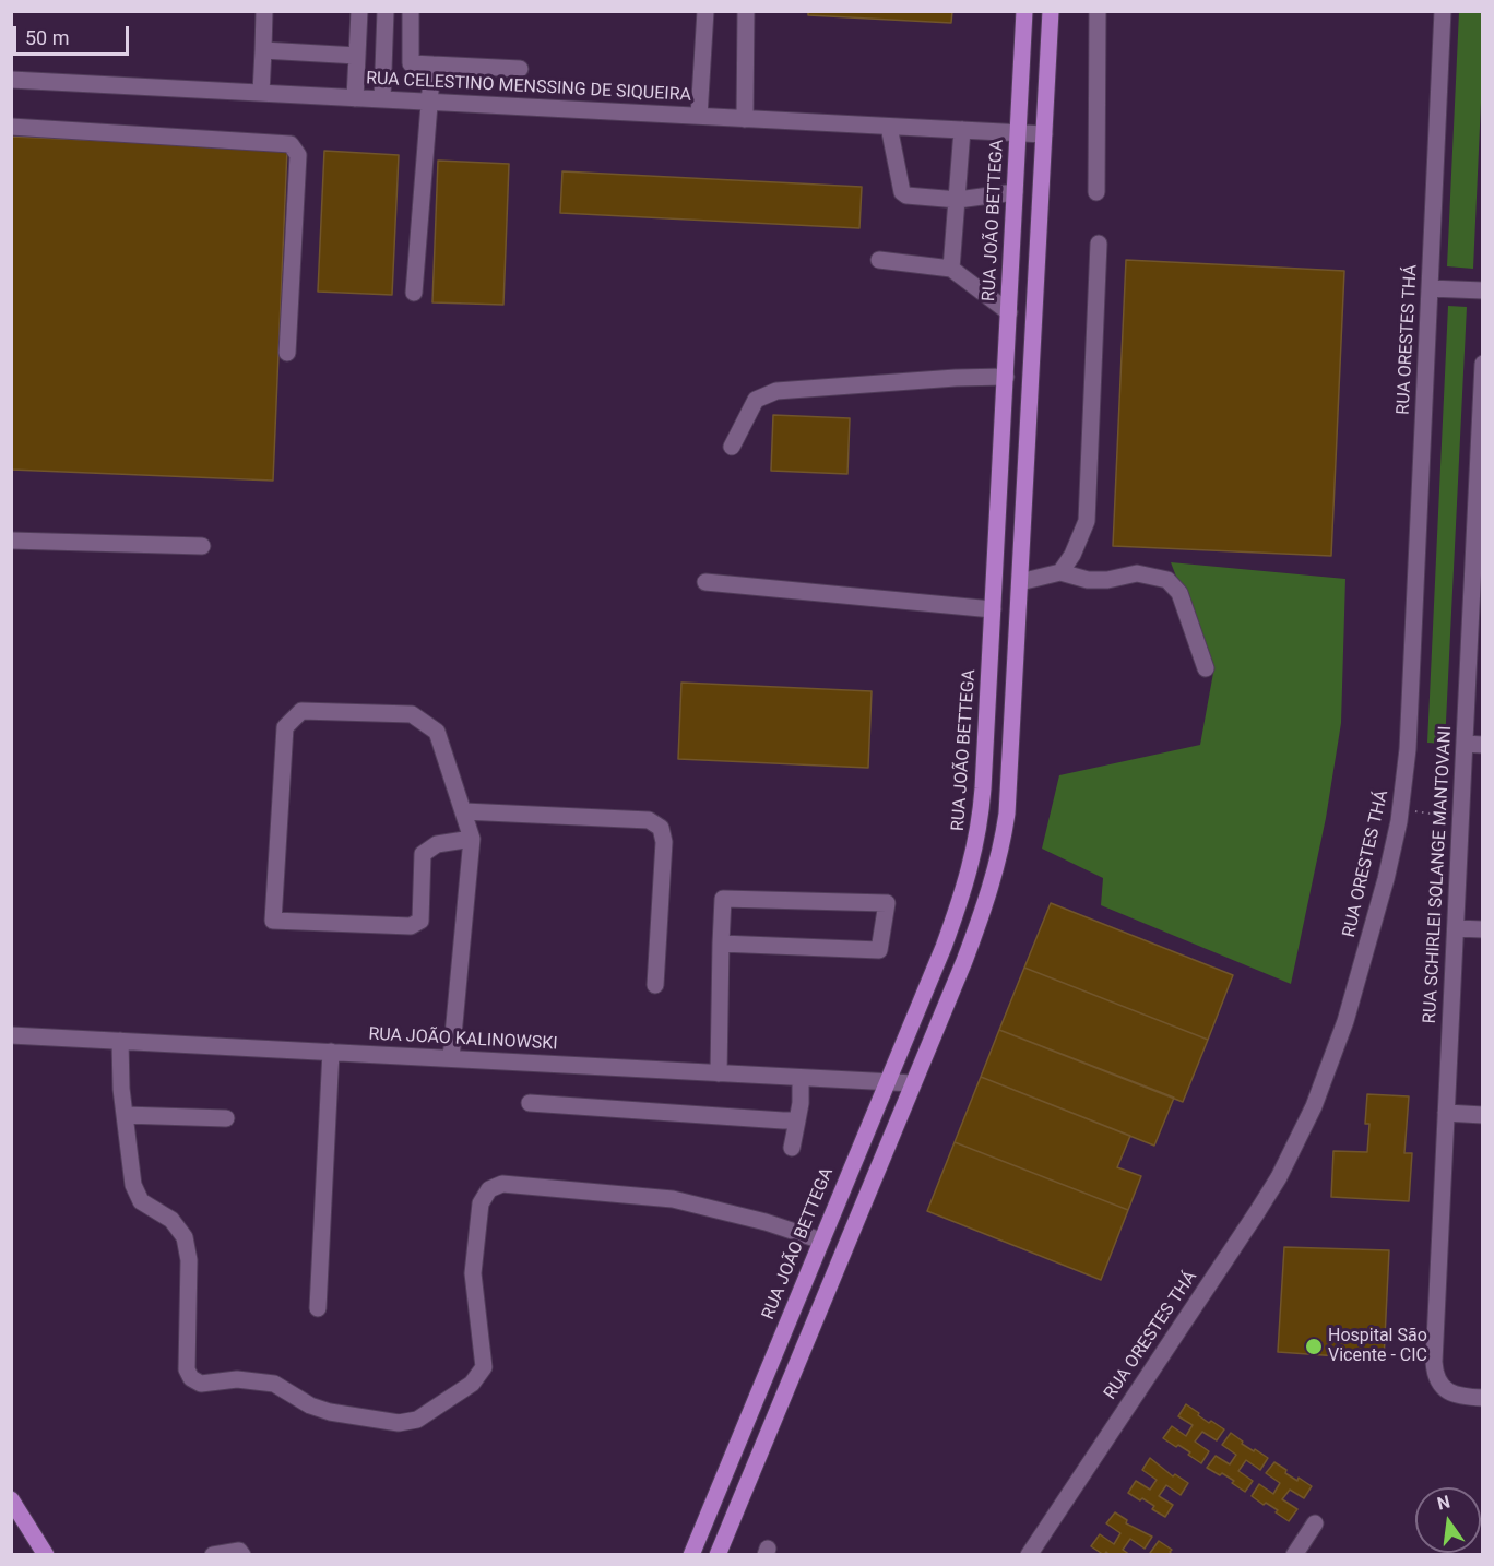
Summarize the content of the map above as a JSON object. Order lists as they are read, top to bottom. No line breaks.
{"streets":{"main road":["RUA JOÃO BETTEGA"],"street":["RUA CELESTINO MENSSING DE SIQUEIRA","RUA ORESTES THÁ","RUA SCHIRLEI SOLANGE MANTOVANI","RUA JOÃO KALINOWSKI"]},"crossings":[["RUA CELESTINO MENSSING DE SIQUEIRA","RUA JOÃO BETTEGA"],["RUA JOÃO BETTEGA","RUA JOÃO KALINOWSKI"]],"places":["Hospital São Vicente - CIC"],"scale_bar":"50 m","north":"top"}
